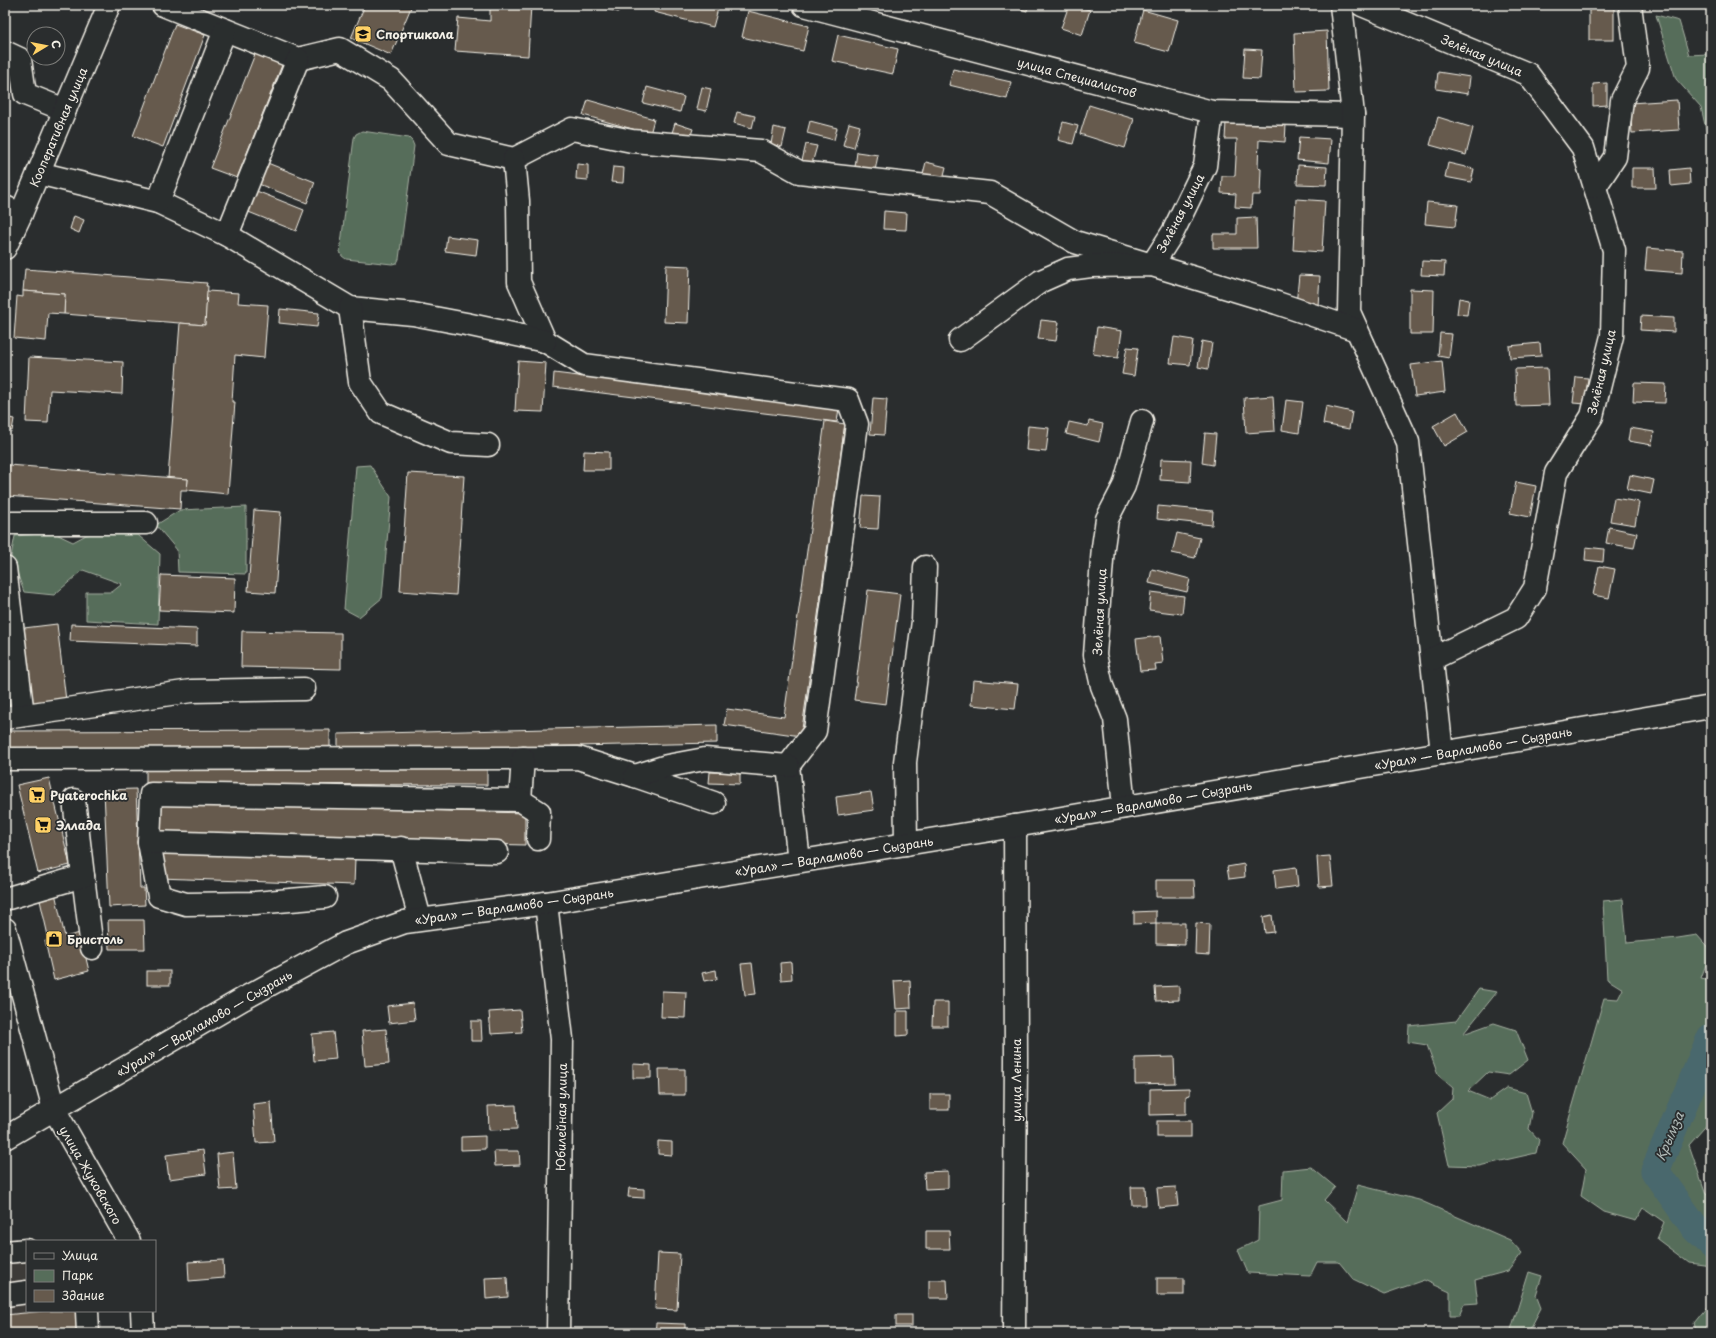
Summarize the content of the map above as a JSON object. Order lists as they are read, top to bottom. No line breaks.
{"streets":{"street":["Зелёная улица","улица Специалистов","Кооперативная улица","«Урал» — Варламово — Сызрань","улица Ленина","Юбилейная улица","улица Жуковского"]},"crossings":[["Зелёная улица","улица Специалистов"],["Зелёная улица","«Урал» — Варламово — Сызрань"],["«Урал» — Варламово — Сызрань","улица Ленина"],["«Урал» — Варламово — Сызрань","Юбилейная улица"],["«Урал» — Варламово — Сызрань","улица Жуковского"]],"water":["Крымза"],"places":{"school or university":["Спортшкола"],"supermarket":["Pyaterochka","Эллада"],"shop":["Бристоль"]},"legend":["Улица","Парк","Здание"],"north":"right"}
